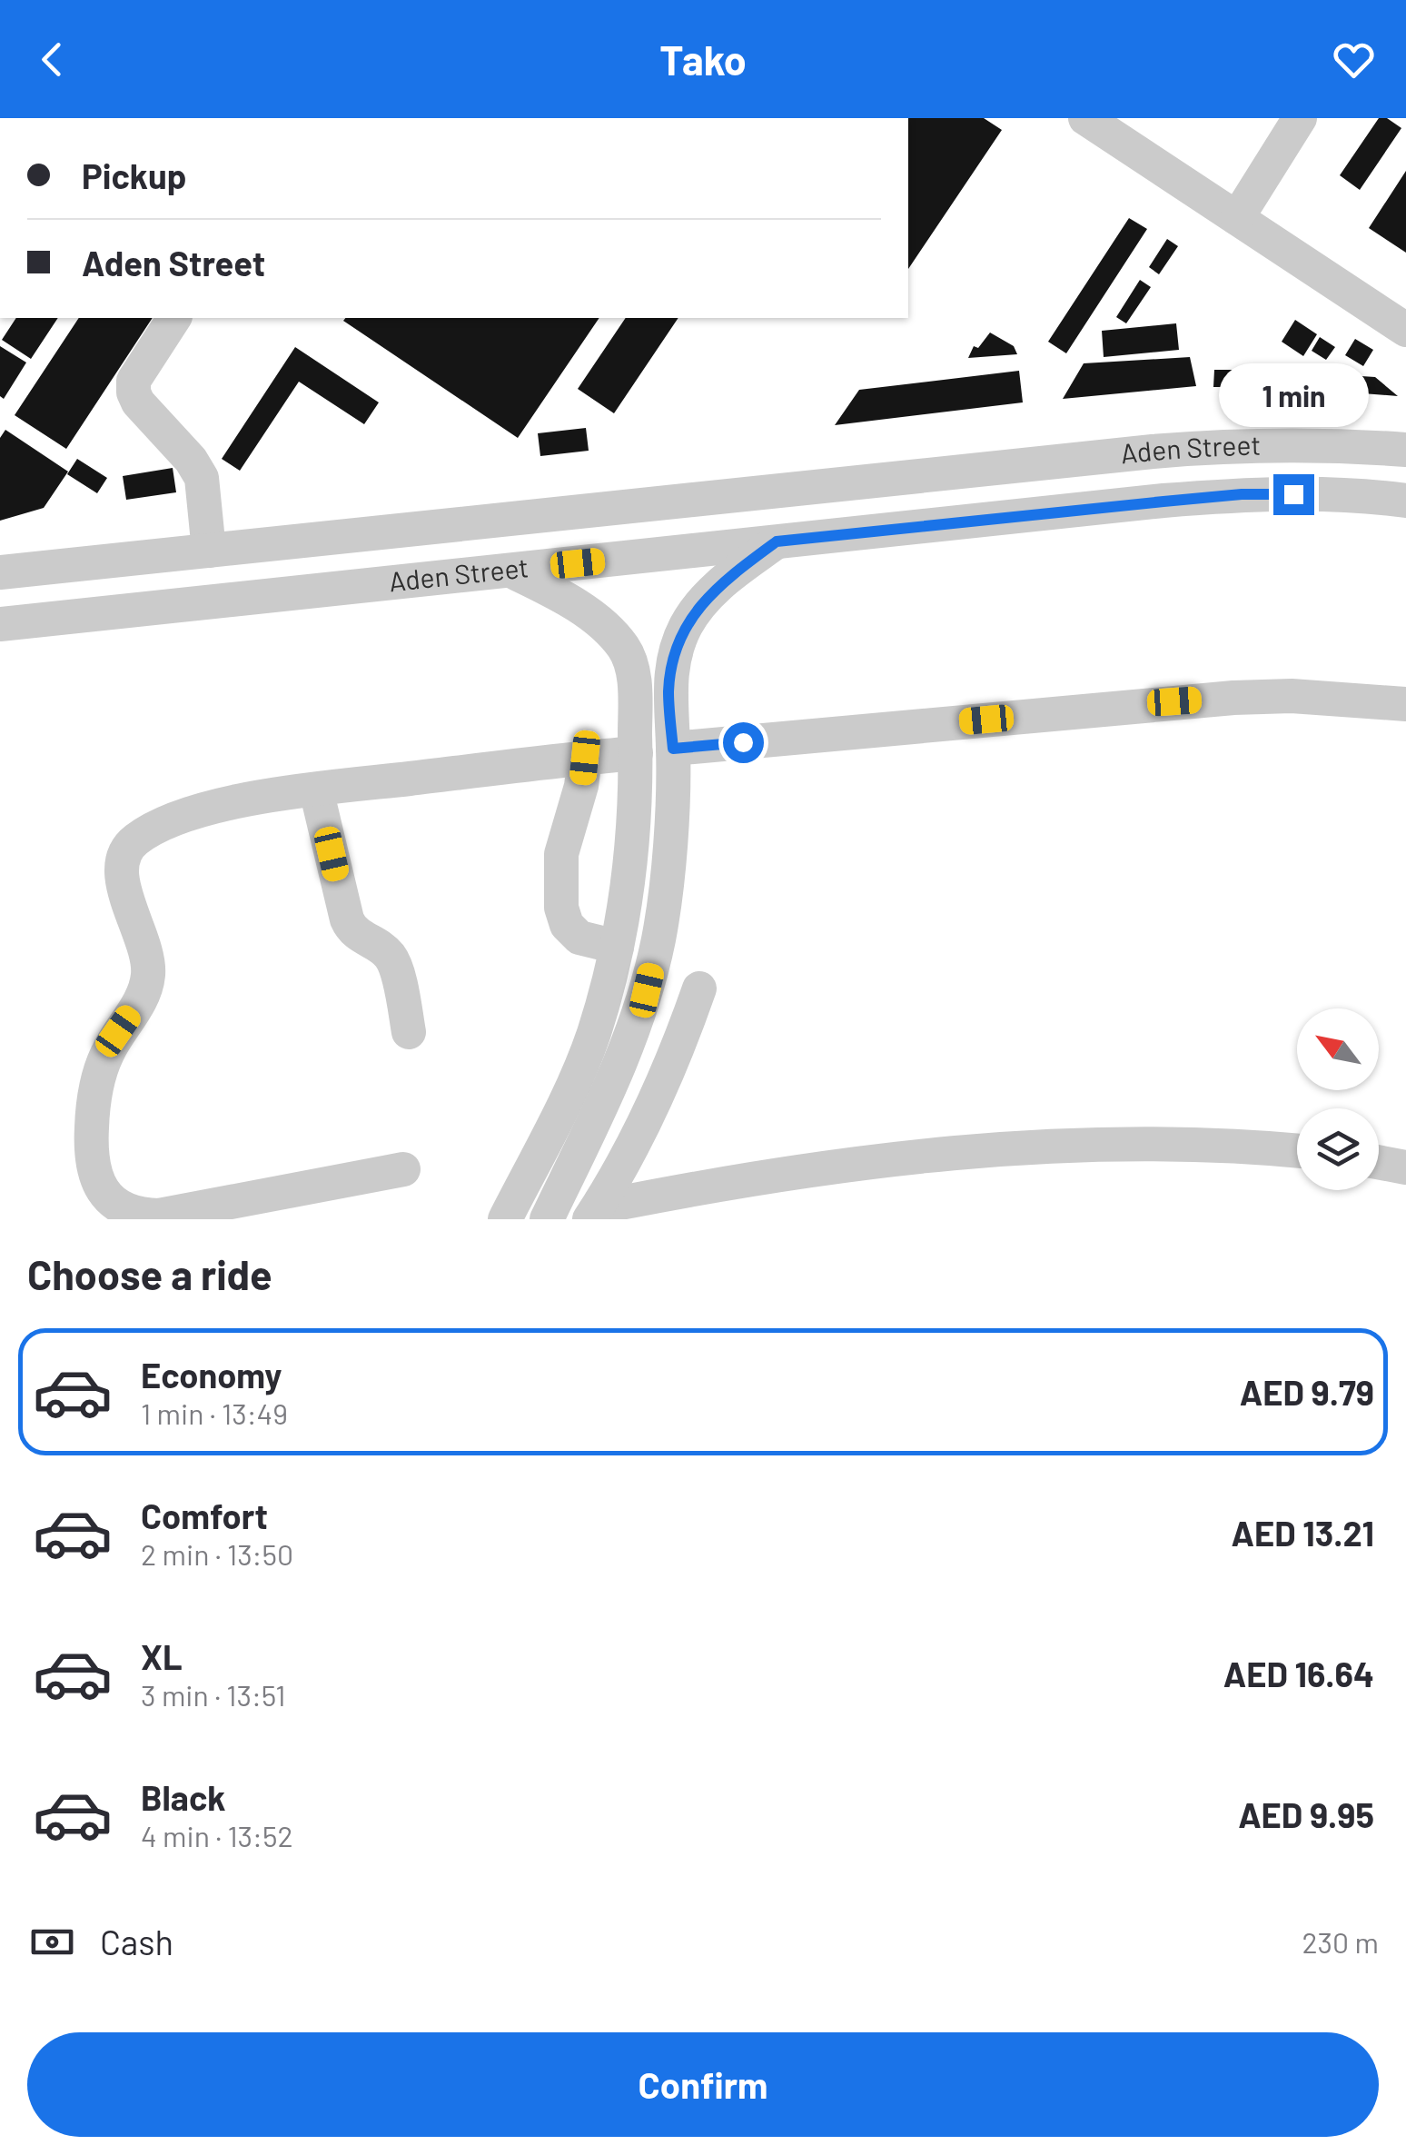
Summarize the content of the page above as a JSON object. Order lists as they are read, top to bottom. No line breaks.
{"streets":{"street":["Aden Street"]},"north":"top left","page":{"header":"Tako","banner":["Pickup","Aden Street"],"bubble":"1 min","heading":"Choose a ride","list":[{"name":"Economy","note":"1 min · 13:49","value":"AED 9.79"},{"name":"Comfort","note":"2 min · 13:50","value":"AED 13.21"},{"name":"XL","note":"3 min · 13:51","value":"AED 16.64"},{"name":"Black","note":"4 min · 13:52","value":"AED 9.95"}],"pay":["Cash","230 m"],"buttons":"Confirm"}}
